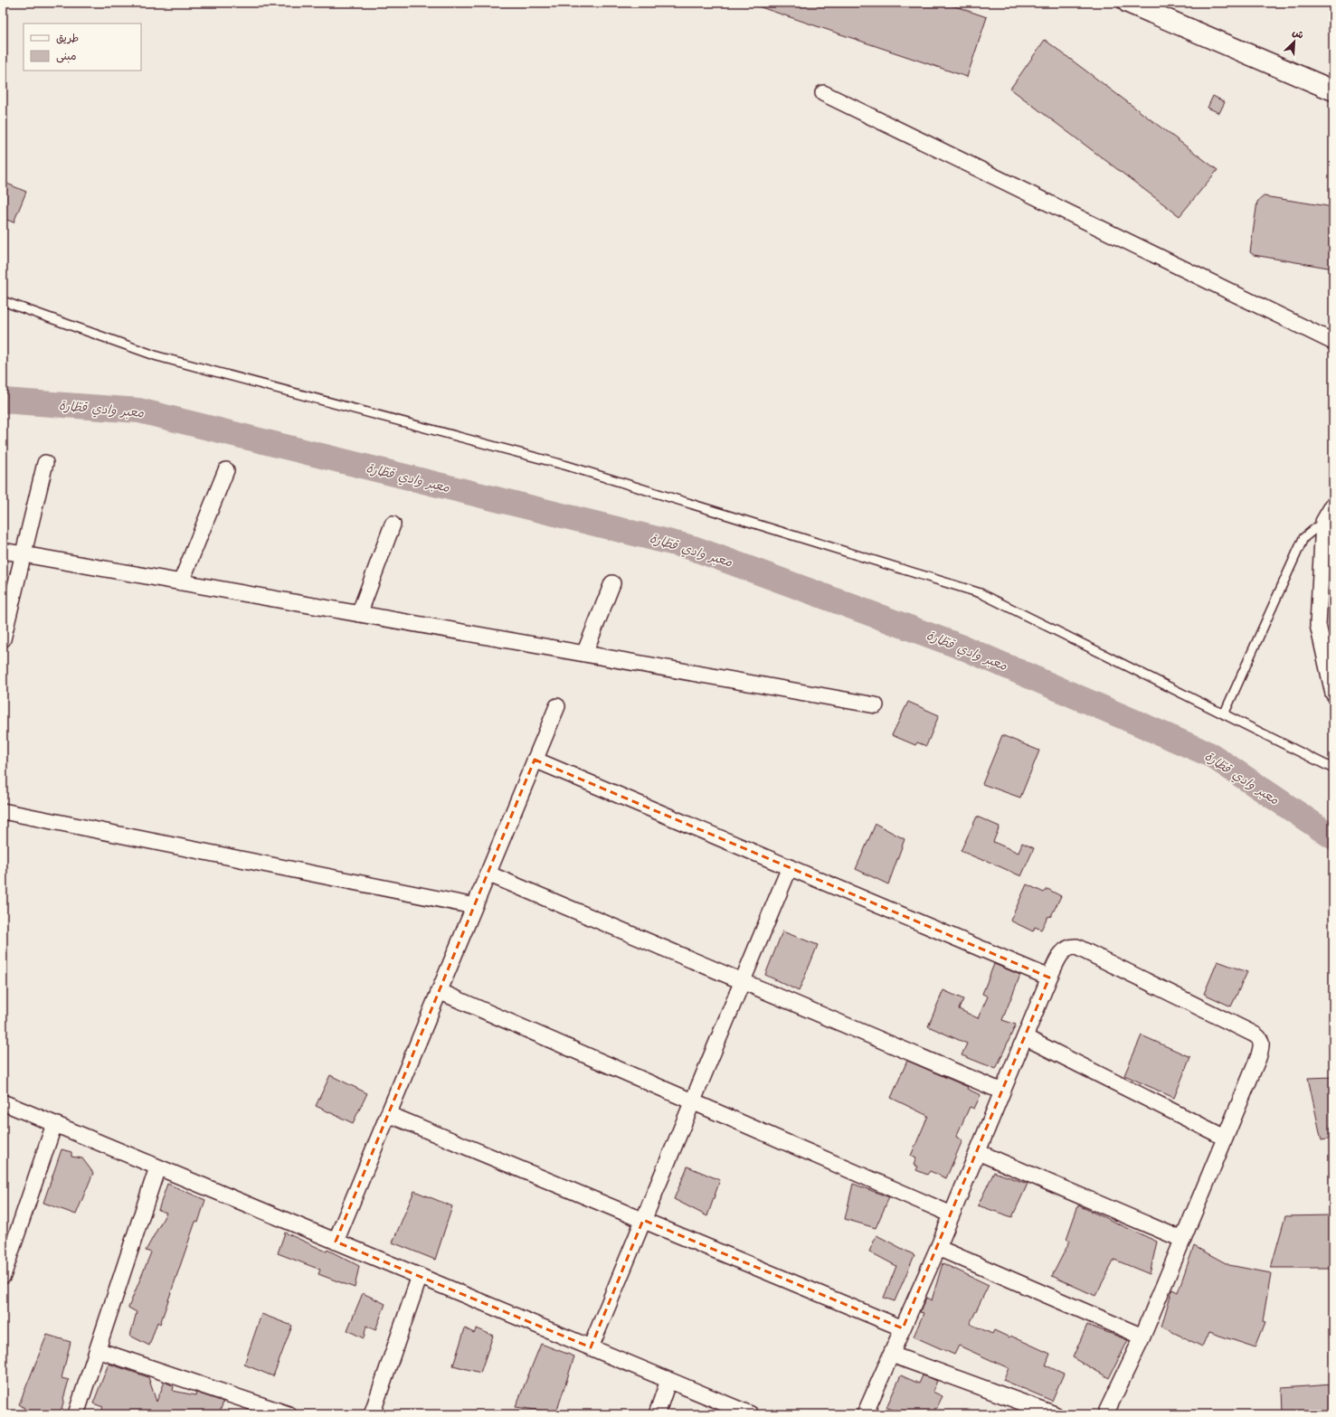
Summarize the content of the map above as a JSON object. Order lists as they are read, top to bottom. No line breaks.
{"water":["معبر وادي قطّارة"],"legend":["طريق","مبنى"],"north":"top right"}
